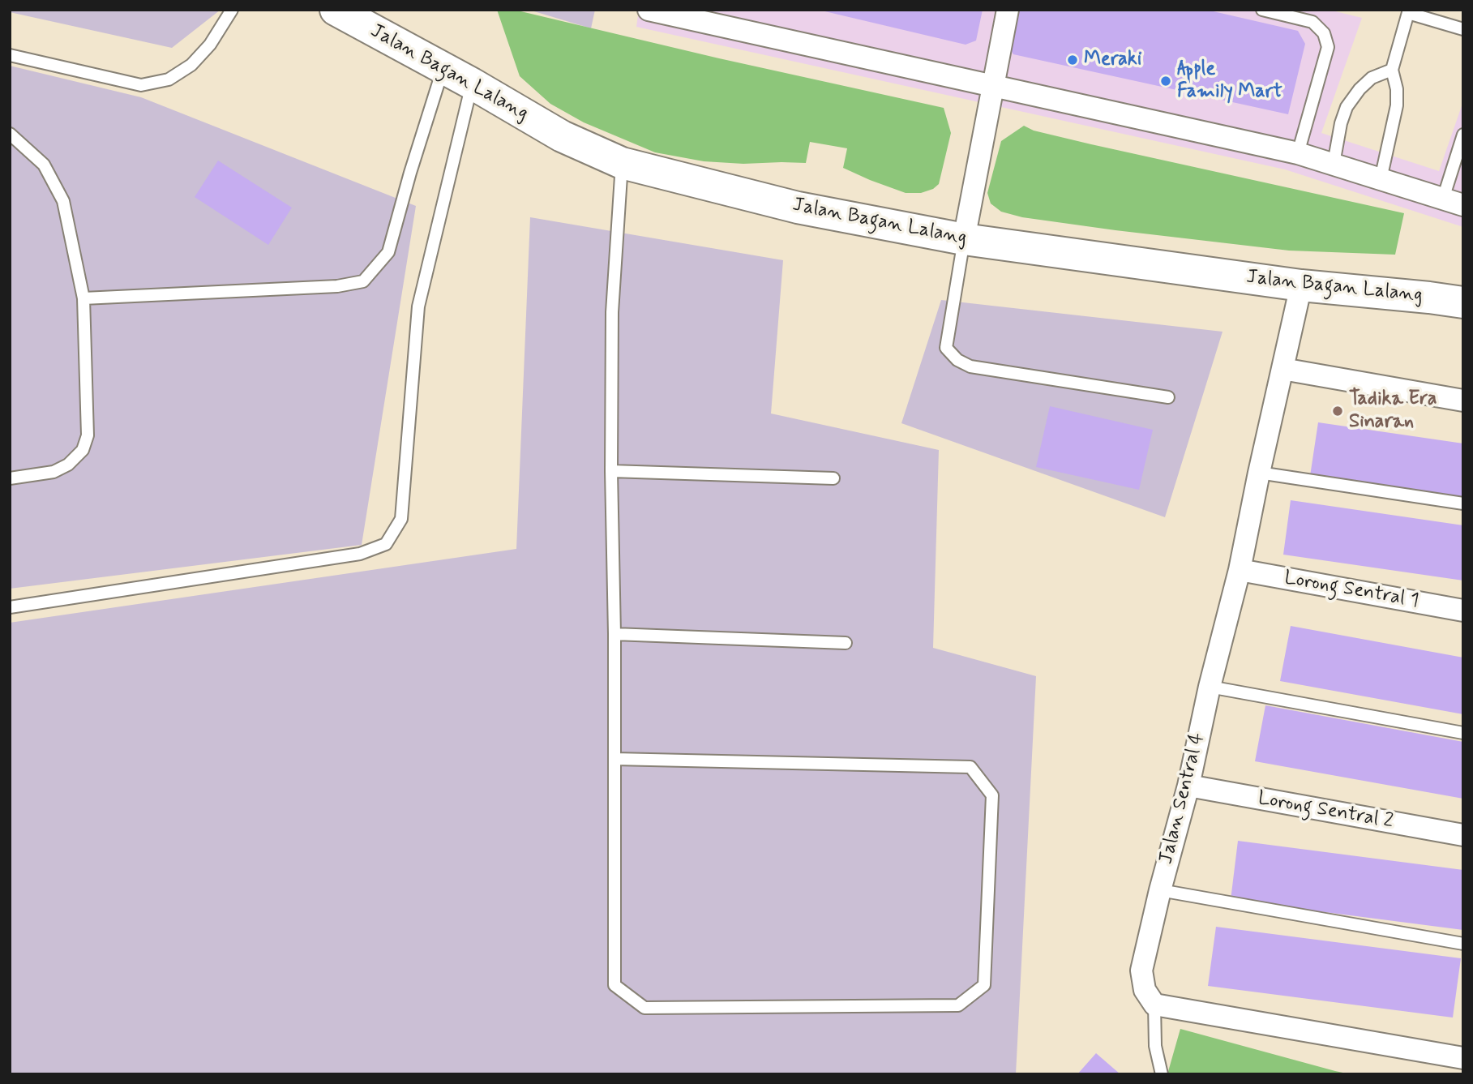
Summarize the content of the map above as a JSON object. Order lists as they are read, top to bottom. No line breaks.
{"streets":{"main road":["Jalan Bagan Lalang"],"street":["Lorong Sentral 1","Jalan Sentral 4","Lorong Sentral 2"]},"crossings":[["Jalan Bagan Lalang","Jalan Sentral 4"],["Lorong Sentral 1","Jalan Sentral 4"],["Jalan Sentral 4","Lorong Sentral 2"]],"places":["Meraki","Apple Family Mart","Tadika Era Sinaran"]}
